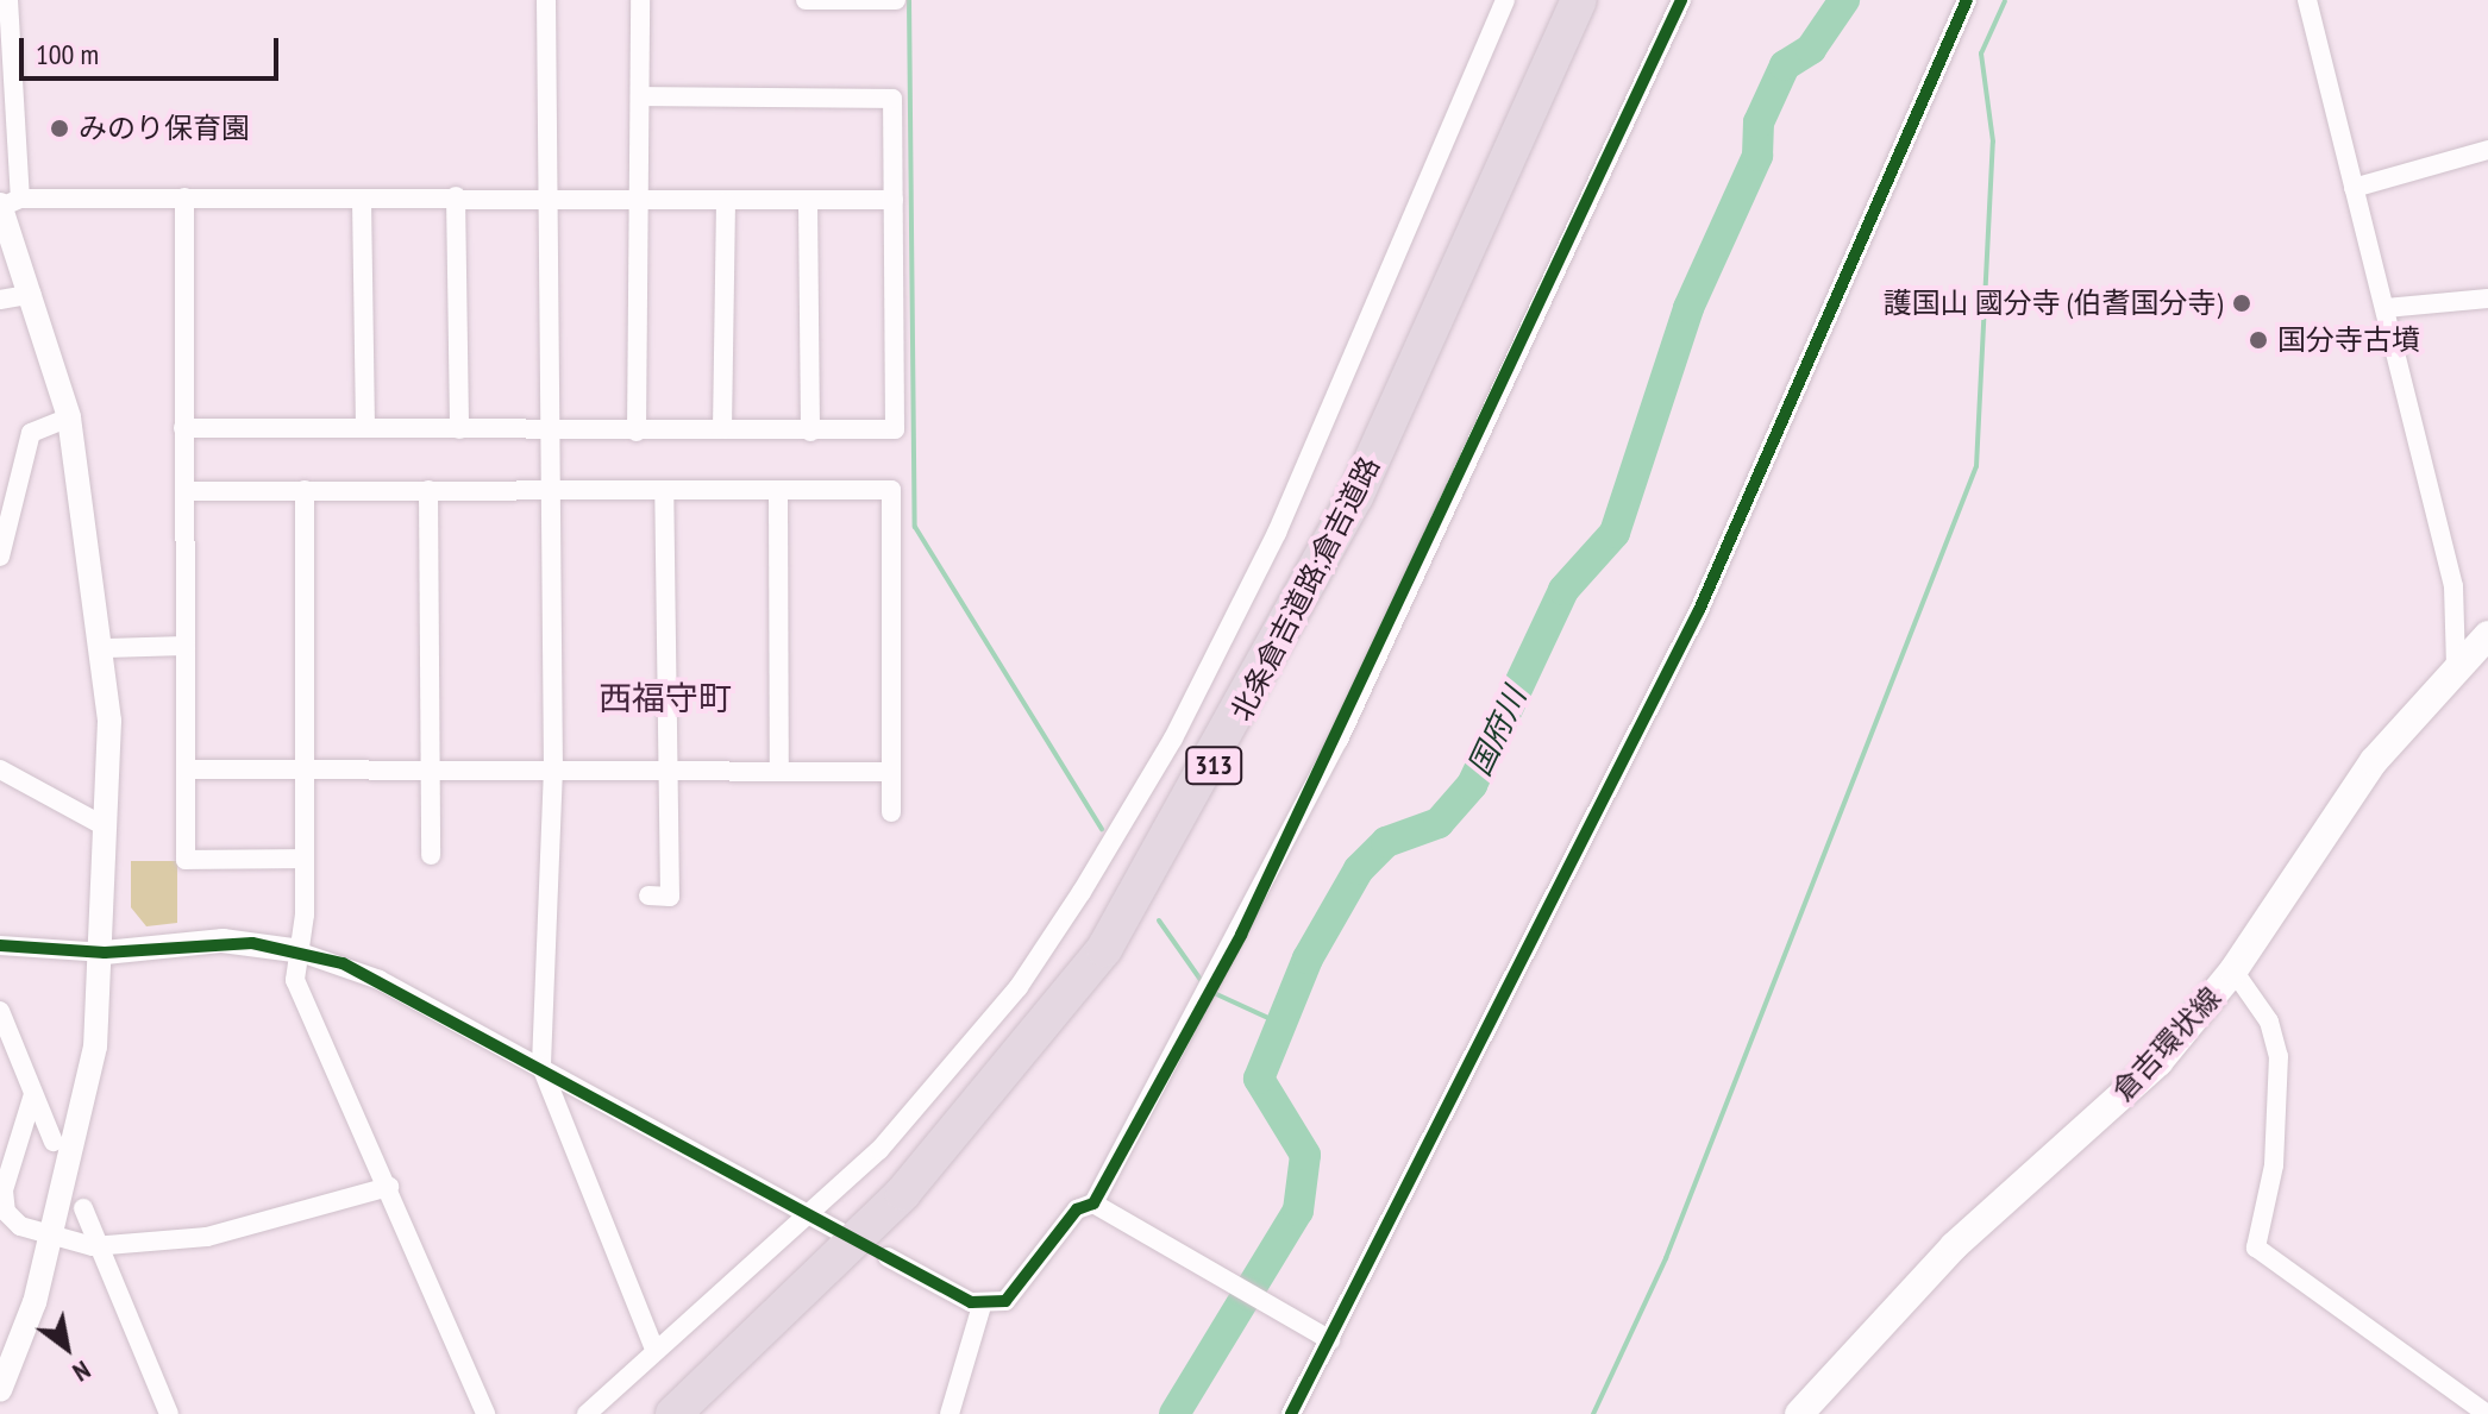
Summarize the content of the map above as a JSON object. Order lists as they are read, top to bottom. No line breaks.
{"streets":{"highway":["北条倉吉道路;倉吉道路","313"],"main road":["倉吉環状線"]},"districts":["西福守町"],"water":["国府川"],"places":["みのり保育園","護国山 國分寺 (伯耆国分寺)","国分寺古墳"],"scale_bar":"100 m","north":"bottom right"}
